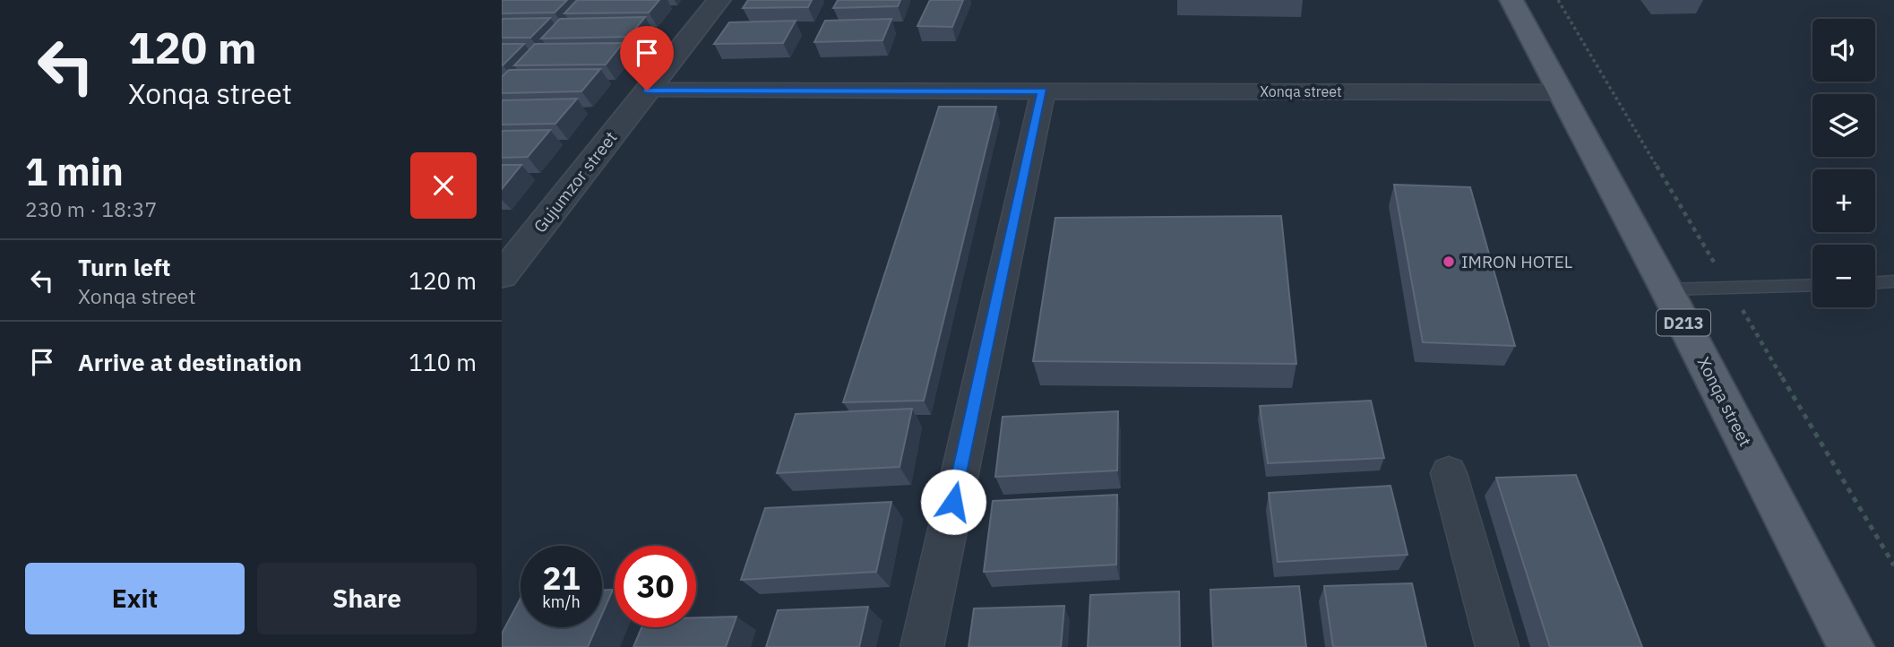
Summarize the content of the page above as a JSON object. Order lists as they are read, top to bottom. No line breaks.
{"streets":{"main road":["Xonqa street","D213"],"street":["Gujumzor street"]},"crossings":[["Xonqa street","Gujumzor street"]],"places":["IMRON HOTEL"],"page":{"turn":["120 m","Xonqa street"],"map_buttons":["+","−"],"heading":["1 min","230 m · 18:37"],"list":[{"name":"Turn left","note":"Xonqa street","value":"120 m"},{"name":"Arrive at destination","value":"110 m"}],"speed":"21 km/h","limit":"30","buttons":["Exit","Share"]}}
